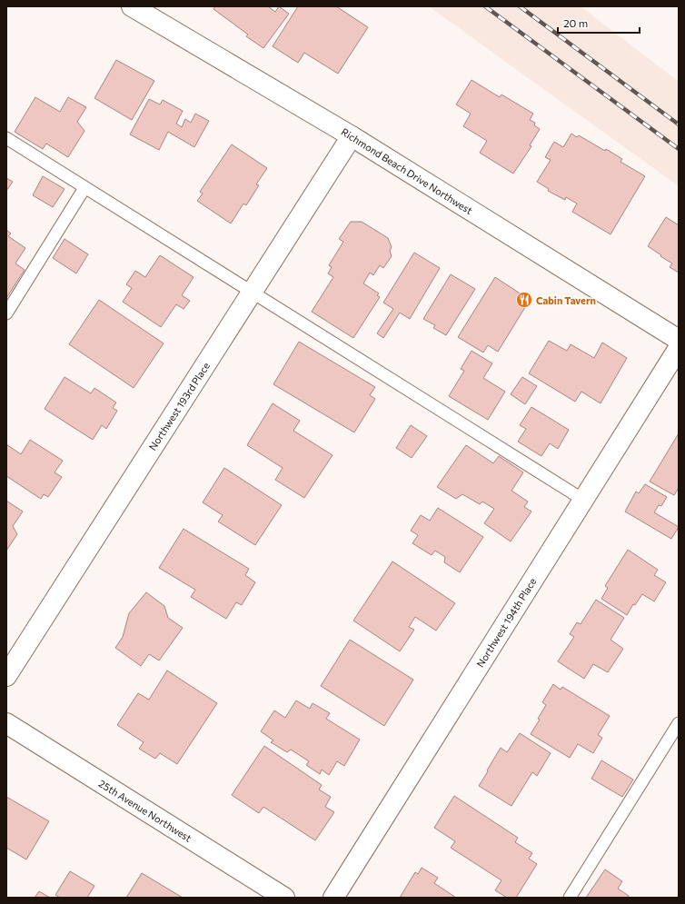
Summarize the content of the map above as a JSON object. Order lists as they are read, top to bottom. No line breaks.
{"streets":{"street":["Richmond Beach Drive Northwest","Northwest 193rd Place","Northwest 194th Place","25th Avenue Northwest"]},"crossings":[["Richmond Beach Drive Northwest","Northwest 193rd Place"]],"places":{"restaurant":["Cabin Tavern"]},"scale_bar":"20 m"}
